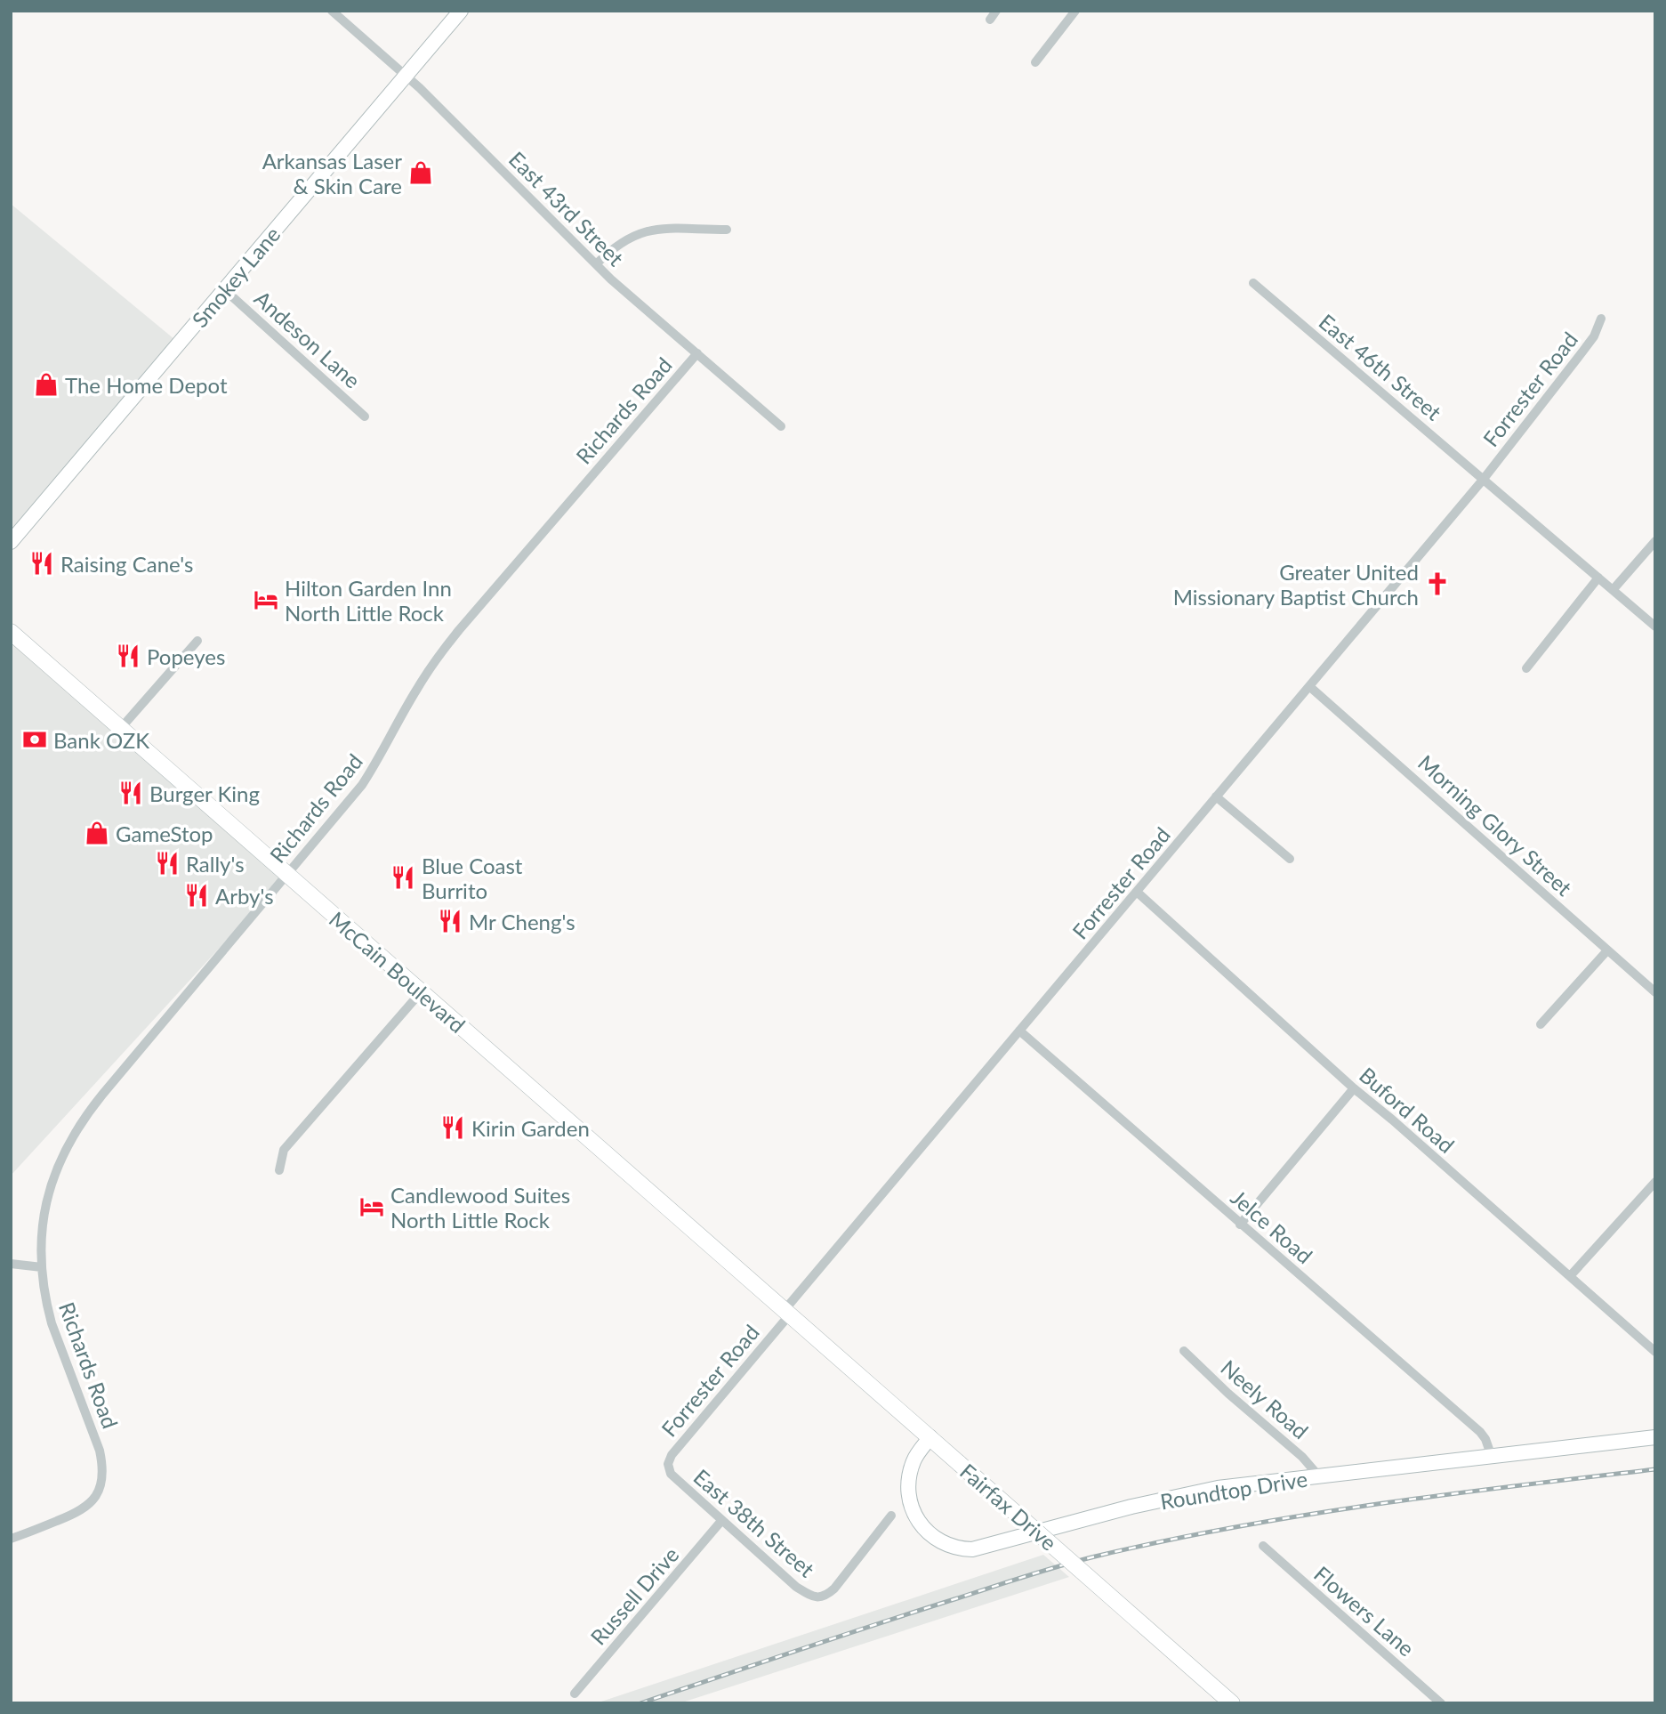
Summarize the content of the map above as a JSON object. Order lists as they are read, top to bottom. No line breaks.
{"streets":{"main road":["McCain Boulevard","Fairfax Drive"],"street":["East 43rd Street","Smokey Lane","Andeson Lane","East 46th Street","Forrester Road","Richards Road","Morning Glory Street","Buford Road","Jelce Road","Neely Road","Roundtop Drive","East 38th Street","Russell Drive","Flowers Lane"]},"crossings":[["East 43rd Street","Smokey Lane"],["East 43rd Street","Richards Road"],["Smokey Lane","Andeson Lane"],["East 46th Street","Forrester Road"],["Forrester Road","Morning Glory Street"],["Forrester Road","McCain Boulevard"],["Forrester Road","Buford Road"],["Forrester Road","Jelce Road"],["Forrester Road","Fairfax Drive"],["Forrester Road","East 38th Street"],["Richards Road","McCain Boulevard"],["McCain Boulevard","Fairfax Drive"],["Jelce Road","Roundtop Drive"],["Neely Road","Roundtop Drive"],["Roundtop Drive","Fairfax Drive"],["East 38th Street","Russell Drive"]],"places":{"shop":["Arkansas Laser & Skin Care","The Home Depot","GameStop"],"restaurant":["Raising Cane's","Popeyes","Burger King","Rally's","Blue Coast Burrito","Arby's","Mr Cheng's","Kirin Garden"],"church":["Greater United Missionary Baptist Church"],"hotel":["Hilton Garden Inn North Little Rock","Candlewood Suites North Little Rock"],"bank":["Bank OZK"]}}
